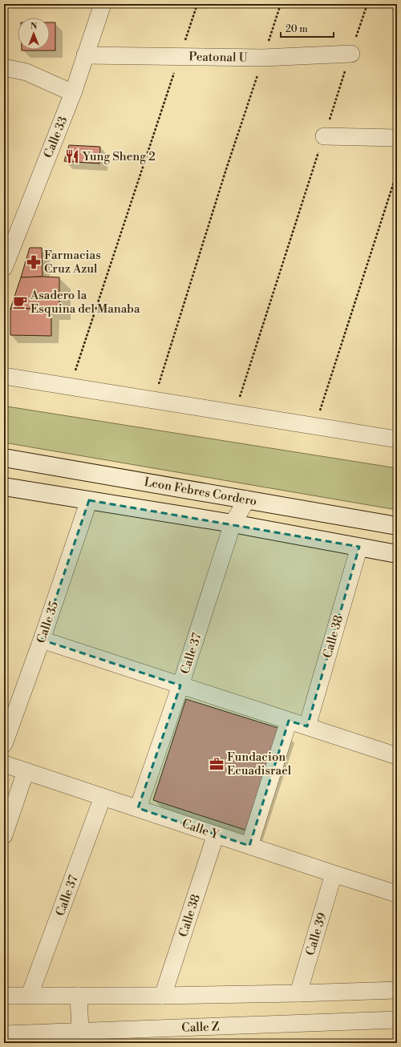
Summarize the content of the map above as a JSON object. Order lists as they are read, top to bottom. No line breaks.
{"streets":{"street":["Peatonal U","Calle 33","Leon Febres Cordero","Calle 35","Calle 38","Calle 37","Calle Y","Calle 39","Calle Z"]},"crossings":[["Peatonal U","Calle 33"],["Leon Febres Cordero","Calle 37"],["Calle 38","Calle Y"],["Calle 37","Calle Y"],["Calle Y","Calle 39"]],"places":{"restaurant":["Yung Sheng 2"],"pharmacy":["Farmacias Cruz Azul"],"cafe":["Asadero la Esquina del Manaba"],"office":["Fundacion Ecuadisrael"]},"scale_bar":"20 m","north":"top"}
